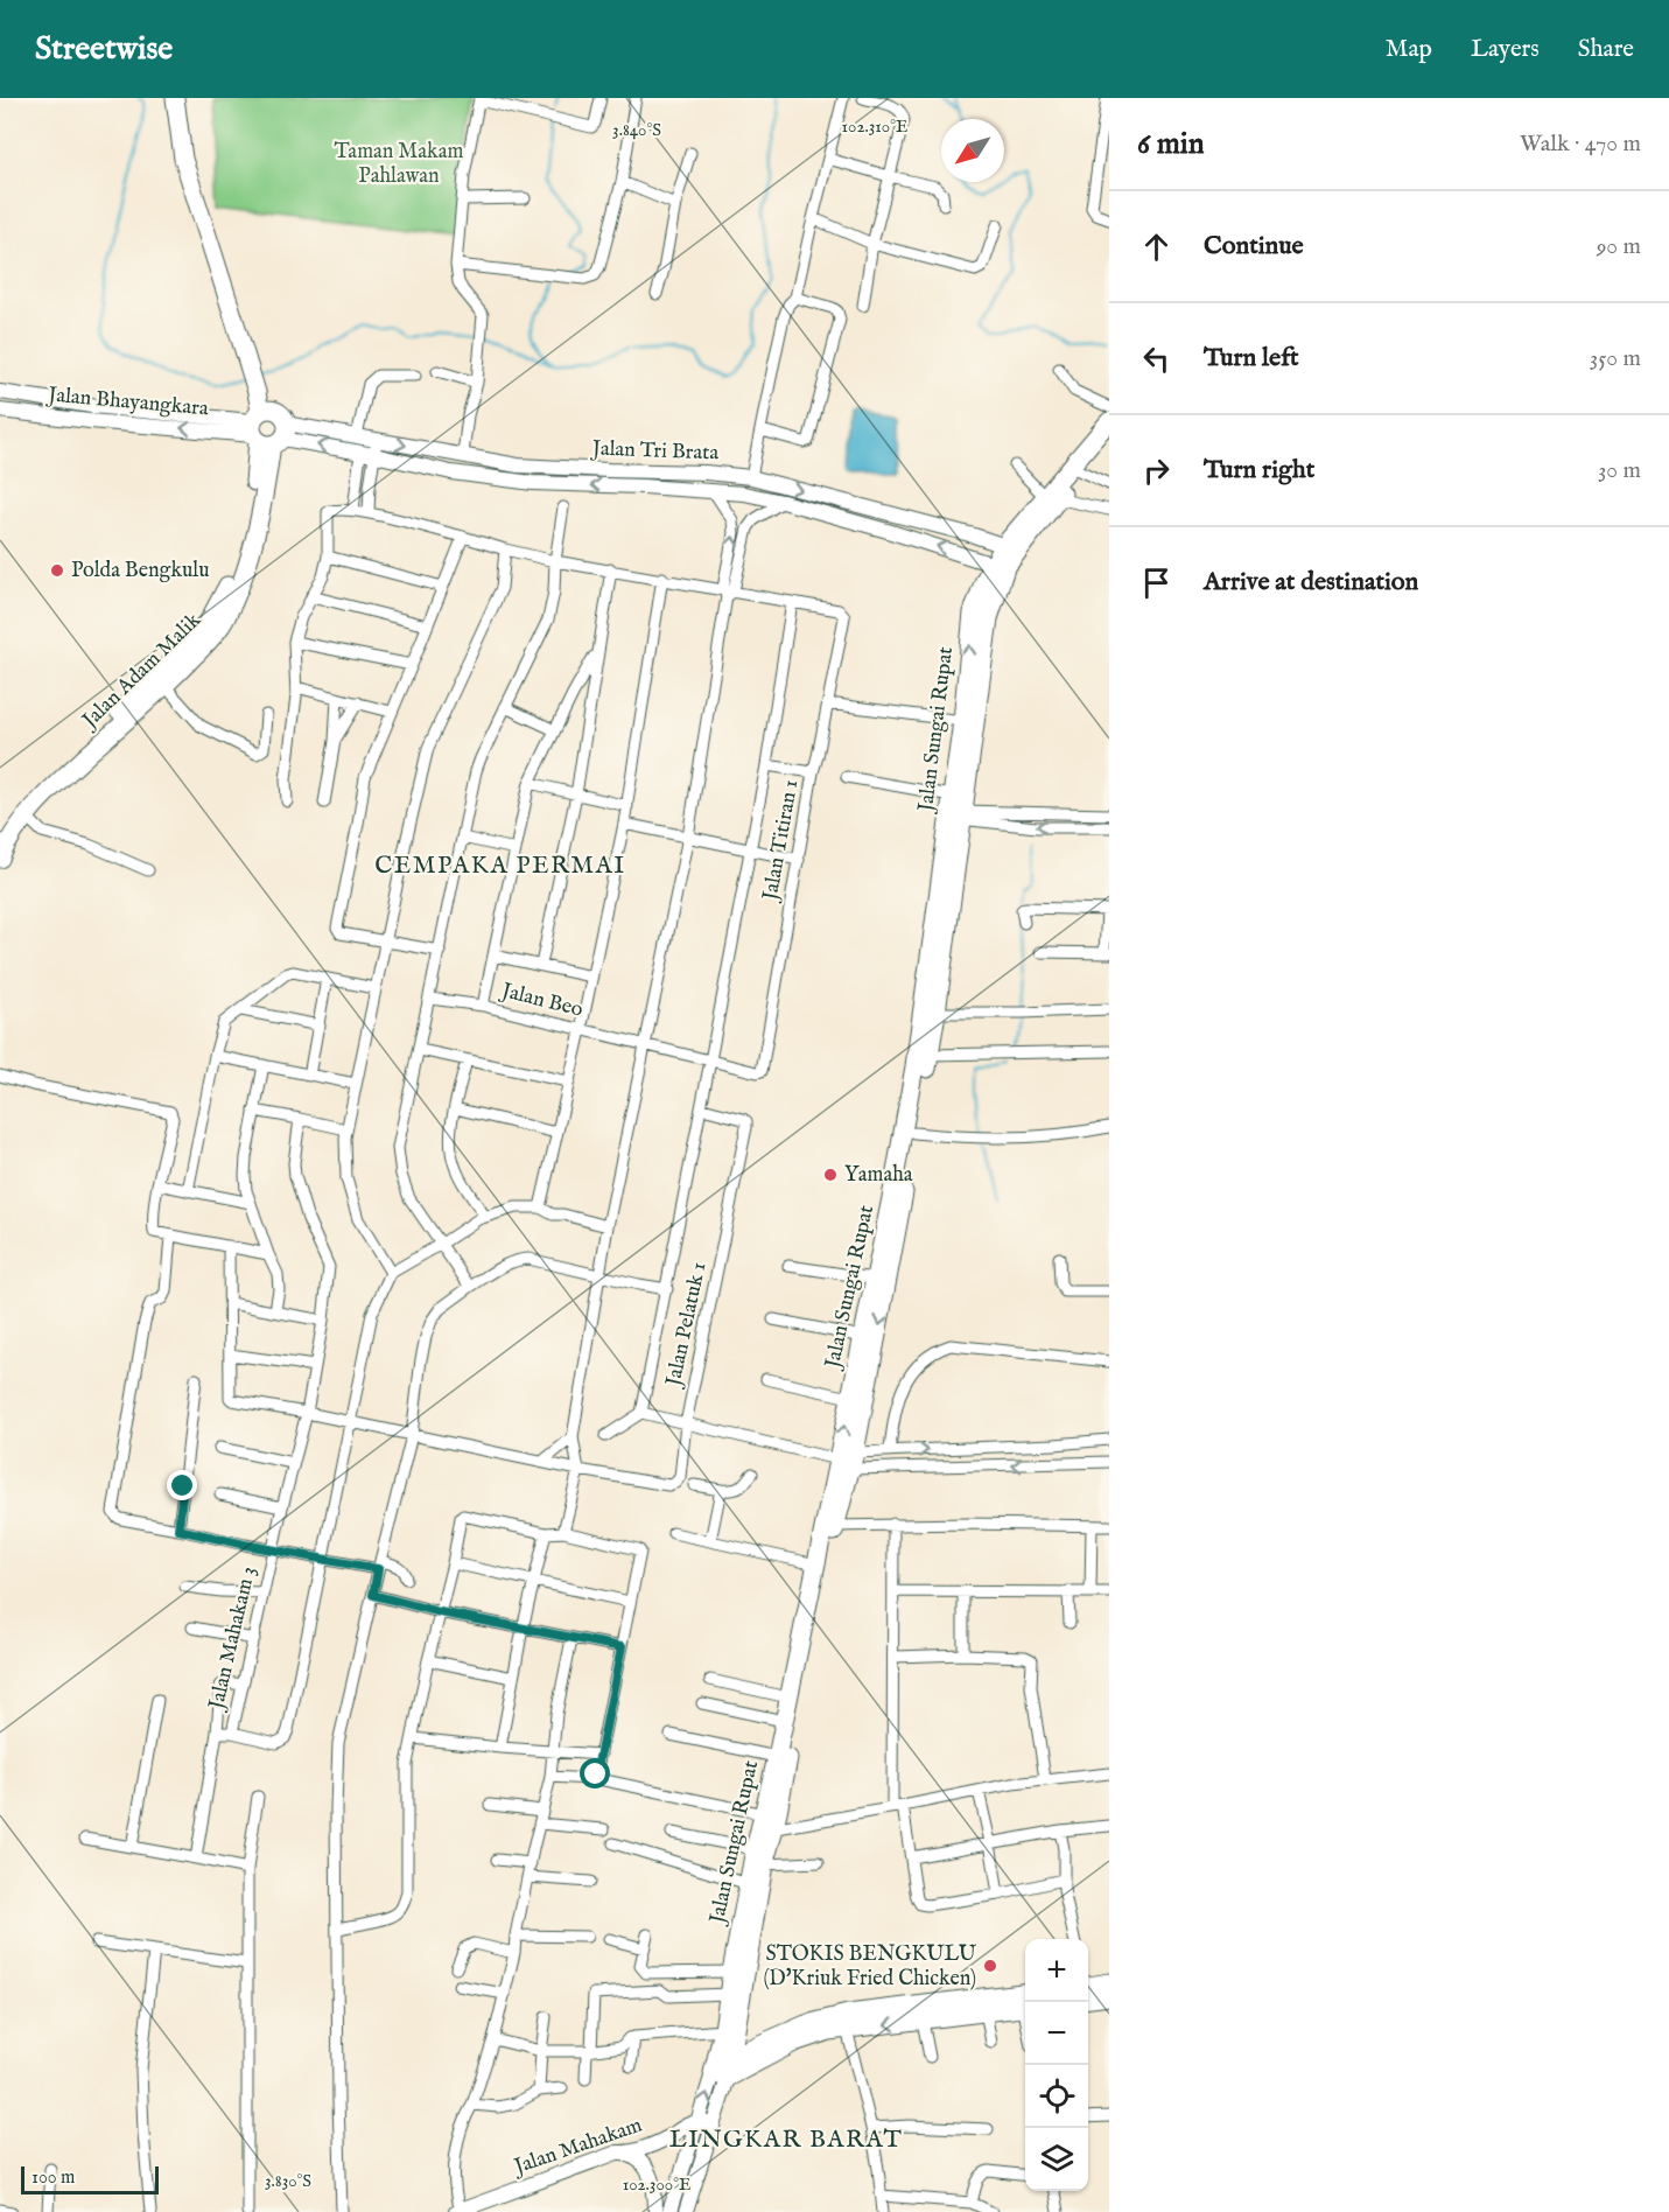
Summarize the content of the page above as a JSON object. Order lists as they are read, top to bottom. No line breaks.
{"streets":{"main road":["Jalan Adam Malik","Jalan Sungai Rupat"],"street":["Jalan Bhayangkara","Jalan Tri Brata","Jalan Titiran 1","Jalan Beo","Jalan Pelatuk 1","Jalan Mahakam 3","Jalan Mahakam"]},"crossings":[["Jalan Bhayangkara","Jalan Tri Brata"],["Jalan Bhayangkara","Jalan Adam Malik"],["Jalan Tri Brata","Jalan Adam Malik"],["Jalan Tri Brata","Jalan Sungai Rupat"],["Jalan Titiran 1","Jalan Beo"]],"districts":["CEMPAKA PERMAI","LINGKAR BARAT"],"parks":["Taman Makam Pahlawan"],"places":["Polda Bengkulu","Yamaha","STOKIS BENGKULU (D'Kriuk Fried Chicken)"],"scale_bar":"100 m","north":"bottom left","page":{"header":"Streetwise","nav":["Map","Layers","Share"],"heading":["6 min","Walk · 470 m"],"list":[["Continue","90 m"],["Turn left","350 m"],["Turn right","30 m"],"Arrive at destination"],"map_buttons":["+","−"],"scale":"100 m"},"coordinates":["102.310°E","3.840°S","3.830°S","102.300°E"]}
